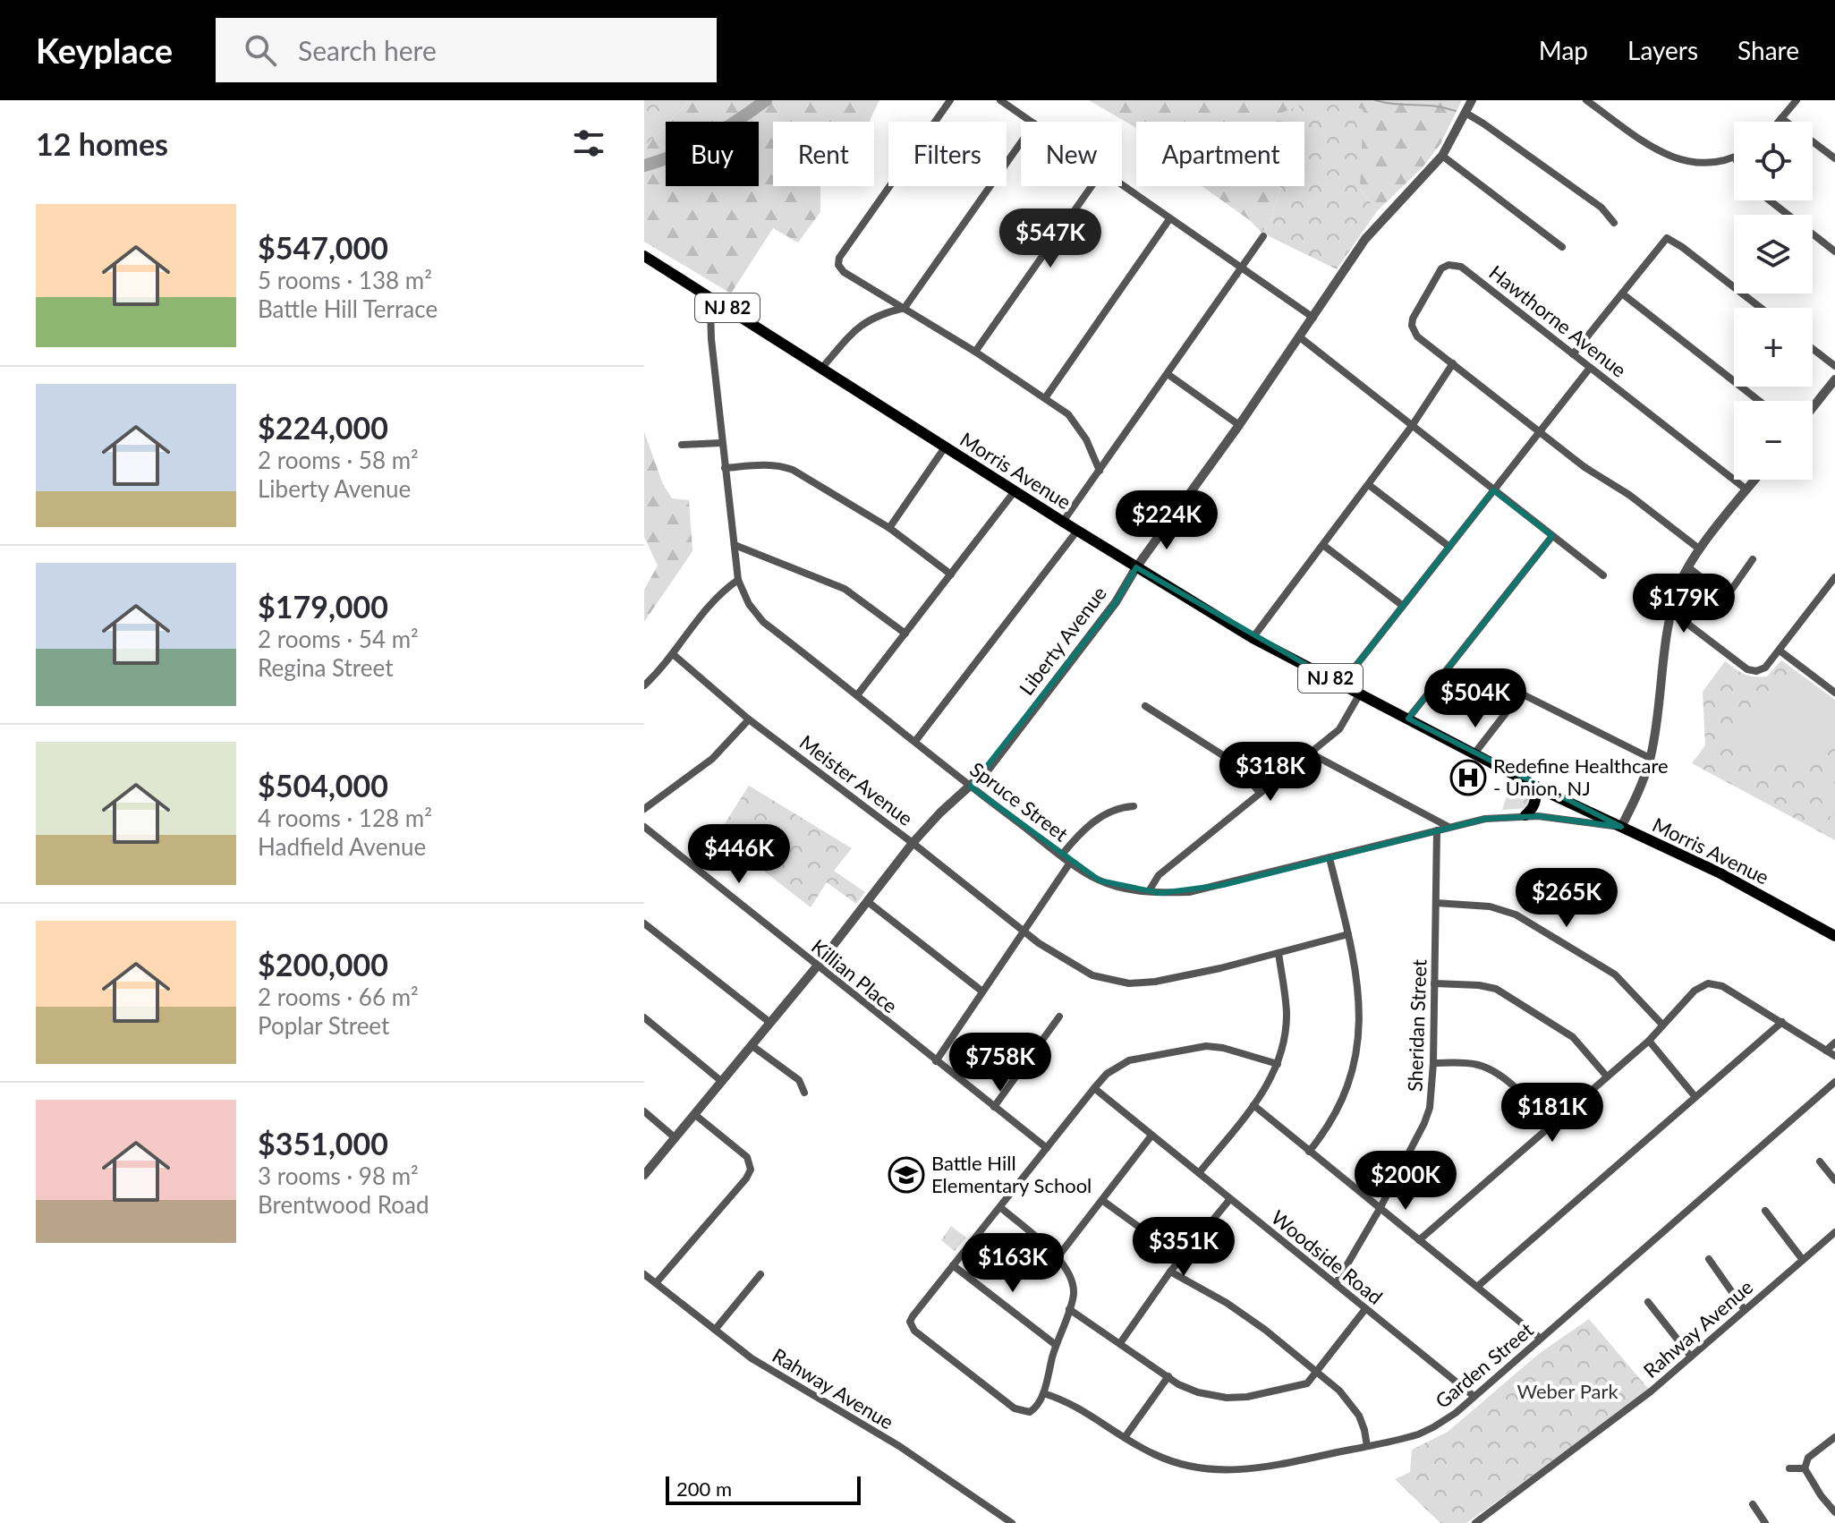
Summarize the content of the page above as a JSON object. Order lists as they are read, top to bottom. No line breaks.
{"streets":{"main road":["NJ 82","Morris Avenue"],"street":["Hawthorne Avenue","Liberty Avenue","Meister Avenue","Spruce Street","Killian Place","Sheridan Street","Woodside Road","Rahway Avenue","Garden Street"]},"crossings":[["Morris Avenue","Liberty Avenue"],["Morris Avenue","Spruce Street"],["Liberty Avenue","Meister Avenue"],["Liberty Avenue","Spruce Street"],["Liberty Avenue","Killian Place"],["Spruce Street","Sheridan Street"],["Sheridan Street","Woodside Road"],["Woodside Road","Garden Street"]],"parks":["Weber Park"],"places":{"hospital":["Redefine Healthcare - Union, NJ"],"school or university":["Battle Hill Elementary School"]},"scale_bar":"200 m","page":{"header":"Keyplace","search":"Search here","nav":["Map","Layers","Share"],"heading":"12 homes","map_buttons":["+","−"],"chip":["Buy","Rent","Filters","New","Apartment"],"list":[{"name":"$547,000","note":"5 rooms · 138 m² · Battle Hill Terrace"},{"name":"$224,000","note":"2 rooms · 58 m² · Liberty Avenue"},{"name":"$179,000","note":"2 rooms · 54 m² · Regina Street"},{"name":"$504,000","note":"4 rooms · 128 m² · Hadfield Avenue"},{"name":"$200,000","note":"2 rooms · 66 m² · Poplar Street"},{"name":"$351,000","note":"3 rooms · 98 m² · Brentwood Road"}],"price":["$547K","$224K","$179K","$504K","$318K","$446K","$265K","$758K","$181K","$200K","$351K","$163K"],"scale":"200 m"}}
